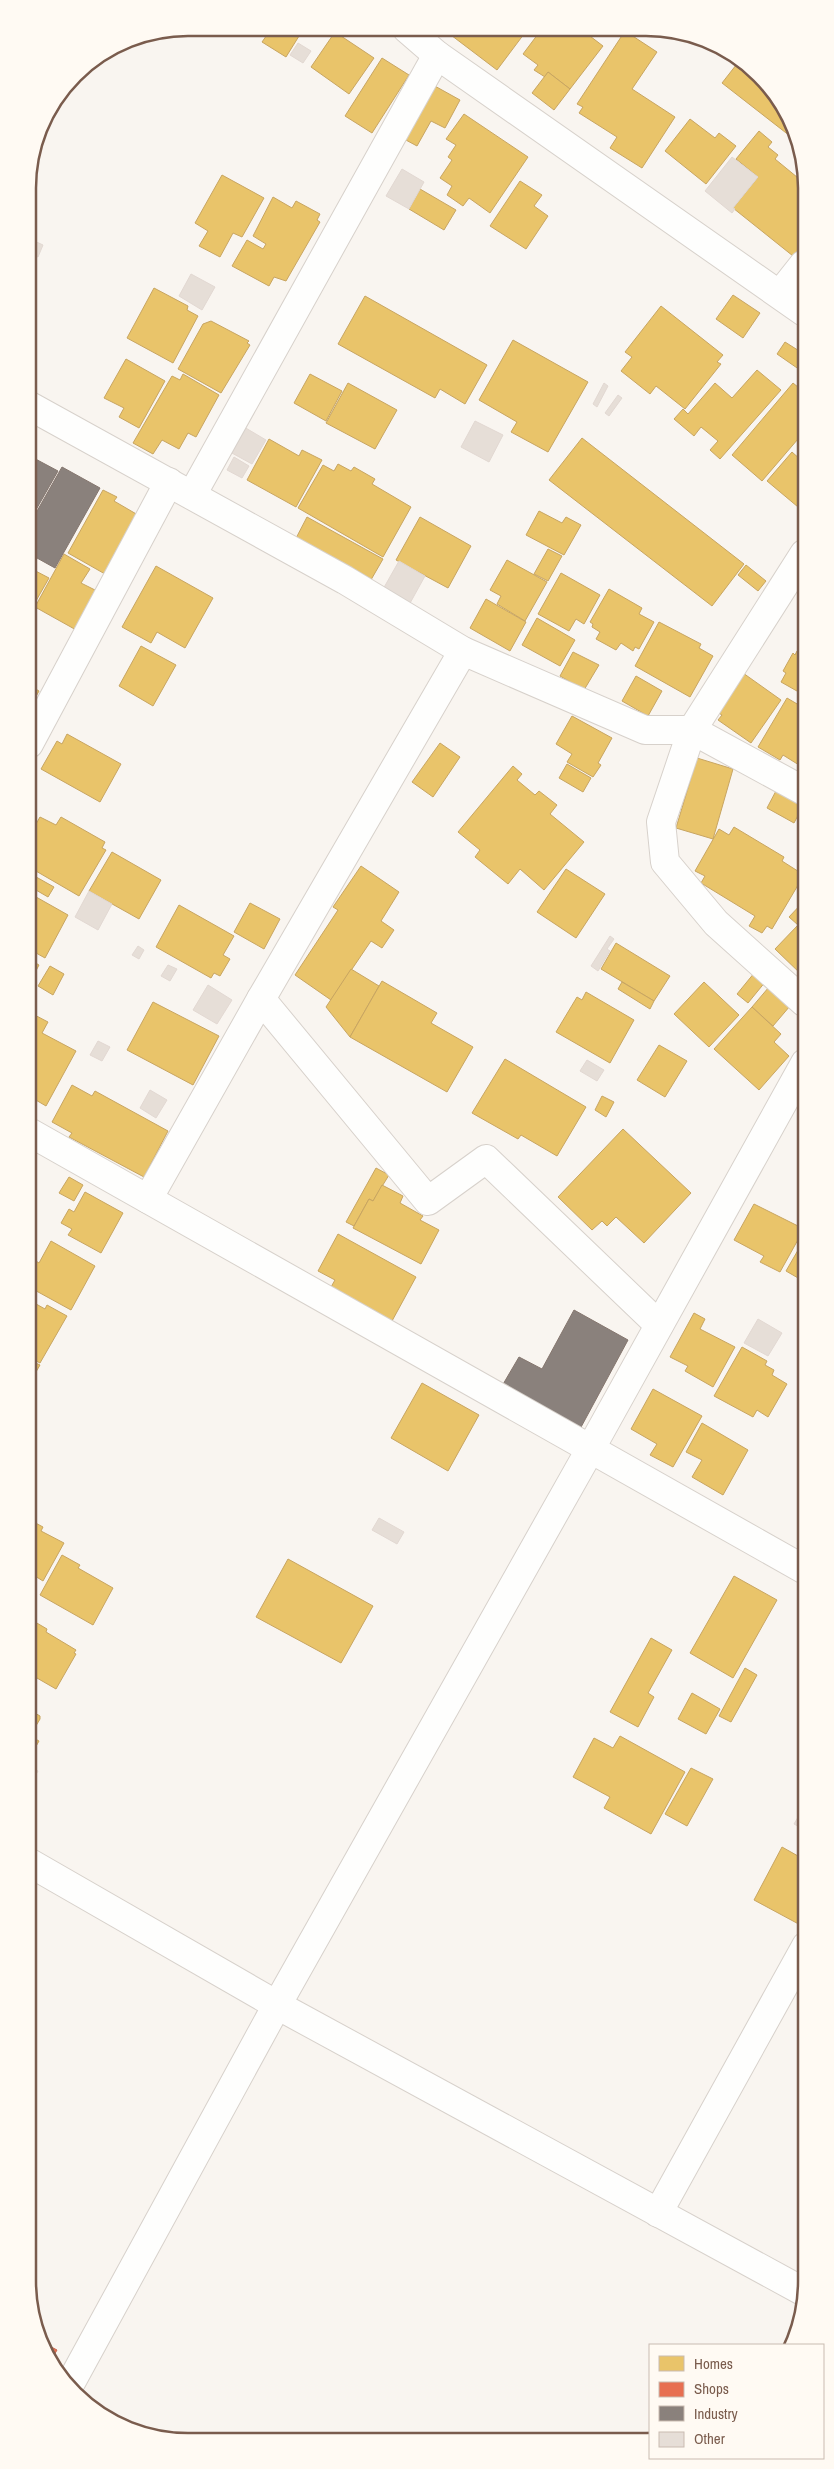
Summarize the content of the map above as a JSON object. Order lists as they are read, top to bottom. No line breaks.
{"legend":["Homes","Shops","Industry","Other"]}
